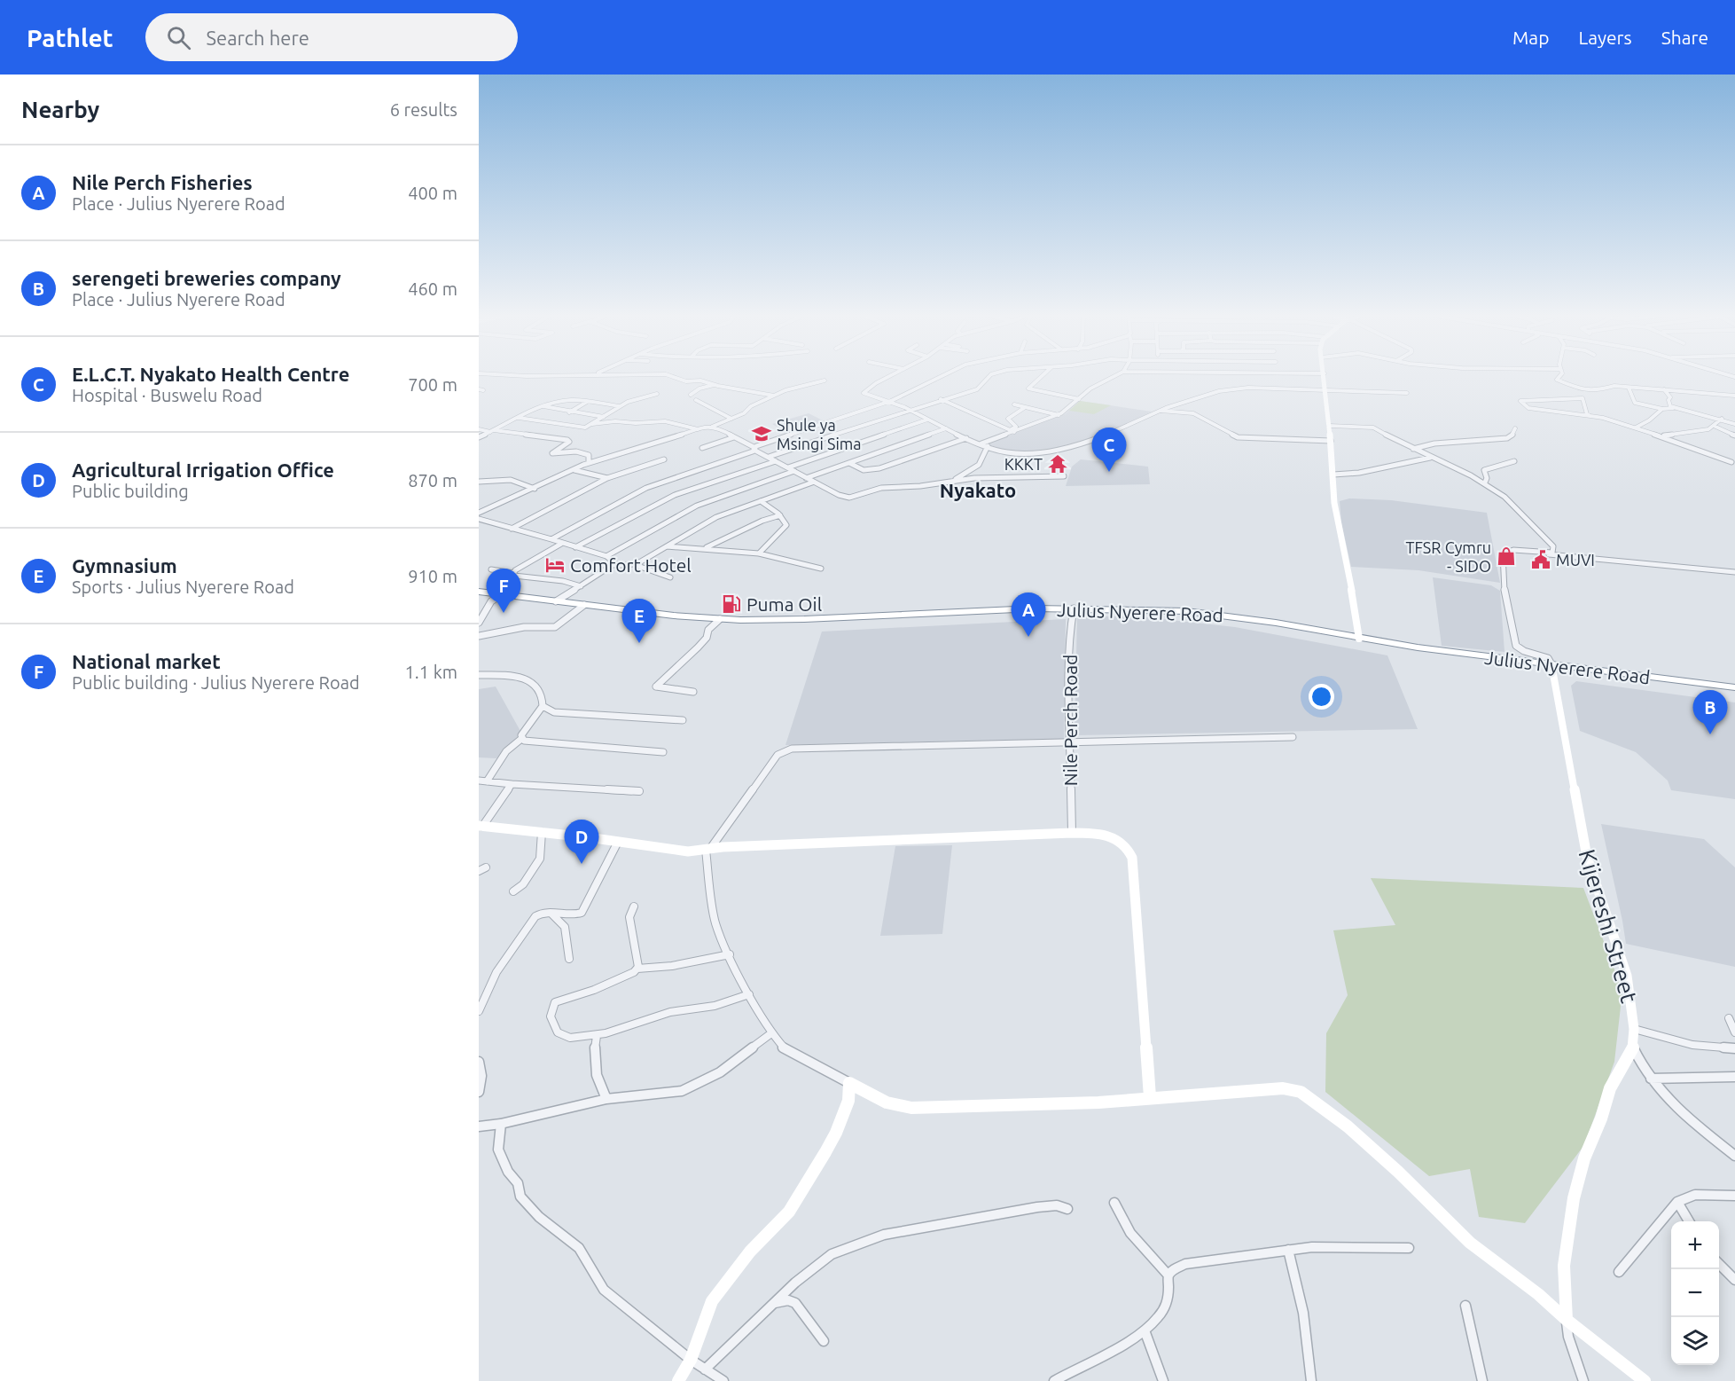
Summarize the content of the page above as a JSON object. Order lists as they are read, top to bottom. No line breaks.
{"streets":{"highway":["Julius Nyerere Road"],"street":["Nile Perch Road","Kijereshi Street"]},"crossings":[["Julius Nyerere Road","Nile Perch Road"],["Julius Nyerere Road","Kijereshi Street"]],"districts":["Nyakato"],"places":{"school or university":["Shule ya Msingi Sima"],"temple":["KKKT"],"shop":["TFSR Cymru - SIDO"],"public building":["MUVI"],"hotel":["Comfort Hotel"],"fuel station":["Puma Oil"]},"page":{"header":"Pathlet","search":"Search here","nav":["Map","Layers","Share"],"heading":["Nearby","6 results"],"list":[{"mark":"A","name":"Nile Perch Fisheries","note":"Place · Julius Nyerere Road","value":"400 m"},{"mark":"B","name":"serengeti breweries company","note":"Place · Julius Nyerere Road","value":"460 m"},{"mark":"C","name":"E.L.C.T. Nyakato Health Centre","note":"Hospital · Buswelu Road","value":"700 m"},{"mark":"D","name":"Agricultural Irrigation Office","note":"Public building","value":"870 m"},{"mark":"E","name":"Gymnasium","note":"Sports · Julius Nyerere Road","value":"910 m"},{"mark":"F","name":"National market","note":"Public building · Julius Nyerere Road","value":"1.1 km"}],"pins":["C","F","A","E","B","D"],"map_buttons":["+","−"]}}
